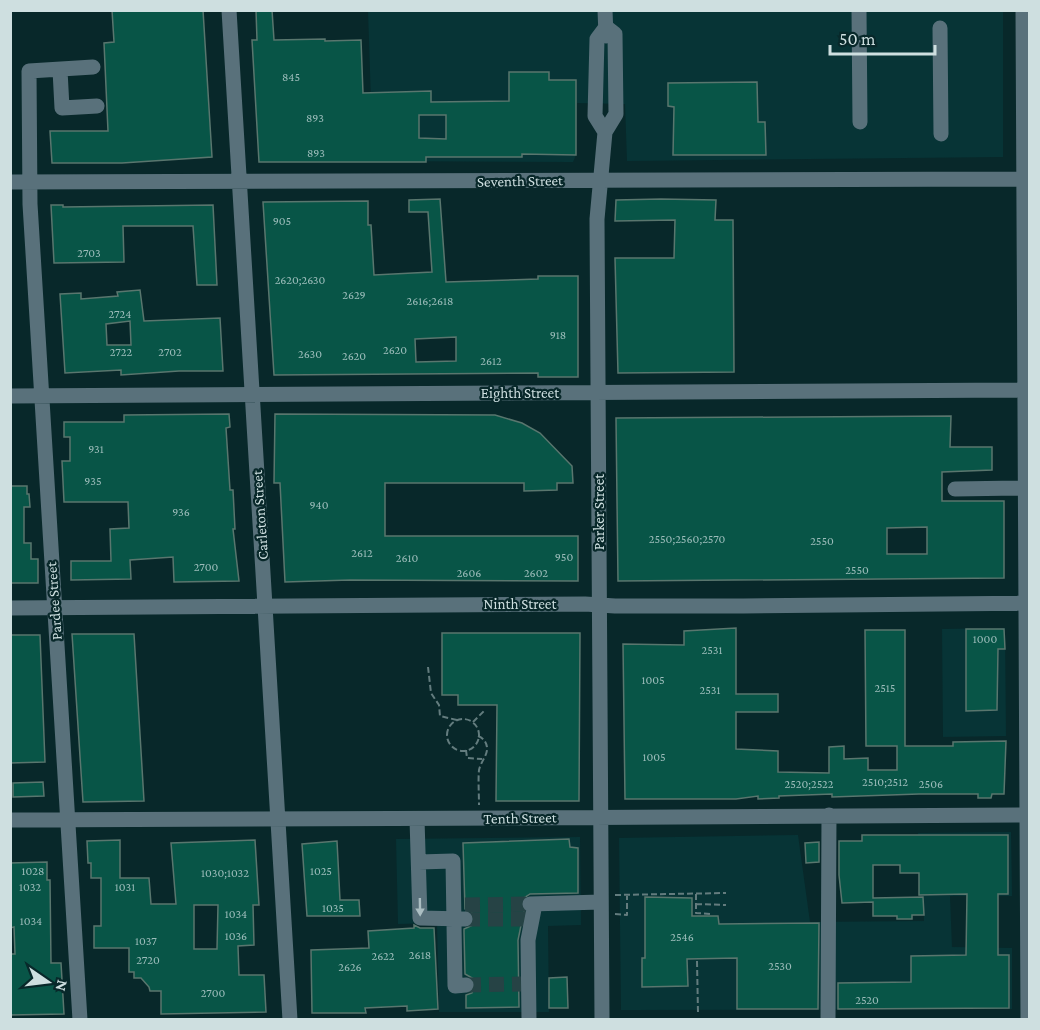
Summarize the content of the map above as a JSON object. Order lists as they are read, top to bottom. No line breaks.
{"streets":{"street":["Seventh Street","Eighth Street","Parker Street","Carleton Street","Pardee Street","Ninth Street","Tenth Street"]},"crossings":[["Seventh Street","Parker Street"],["Seventh Street","Carleton Street"],["Seventh Street","Pardee Street"],["Eighth Street","Parker Street"],["Eighth Street","Carleton Street"],["Eighth Street","Pardee Street"],["Parker Street","Ninth Street"],["Parker Street","Tenth Street"],["Carleton Street","Ninth Street"],["Carleton Street","Tenth Street"],["Pardee Street","Ninth Street"],["Pardee Street","Tenth Street"]],"house_numbers":["845","893","893","905","2703","2620;2630","2629","2616;2618","2724","918","2620","2722","2702","2630","2620","2612","931","935","940","936","2550;2560;2570","2550","2612","950","2610","2700","2550","2606","2602","1000","2531","1005","2515","2531","1005","2510;2512","2520;2522","2506","1028","1025","1030;1032","1032","1031","1035","1034","1034","1036","2546","1037","2618","2622","2720","2530","2626","2700","2520"],"scale_bar":"50 m","north":"right"}
